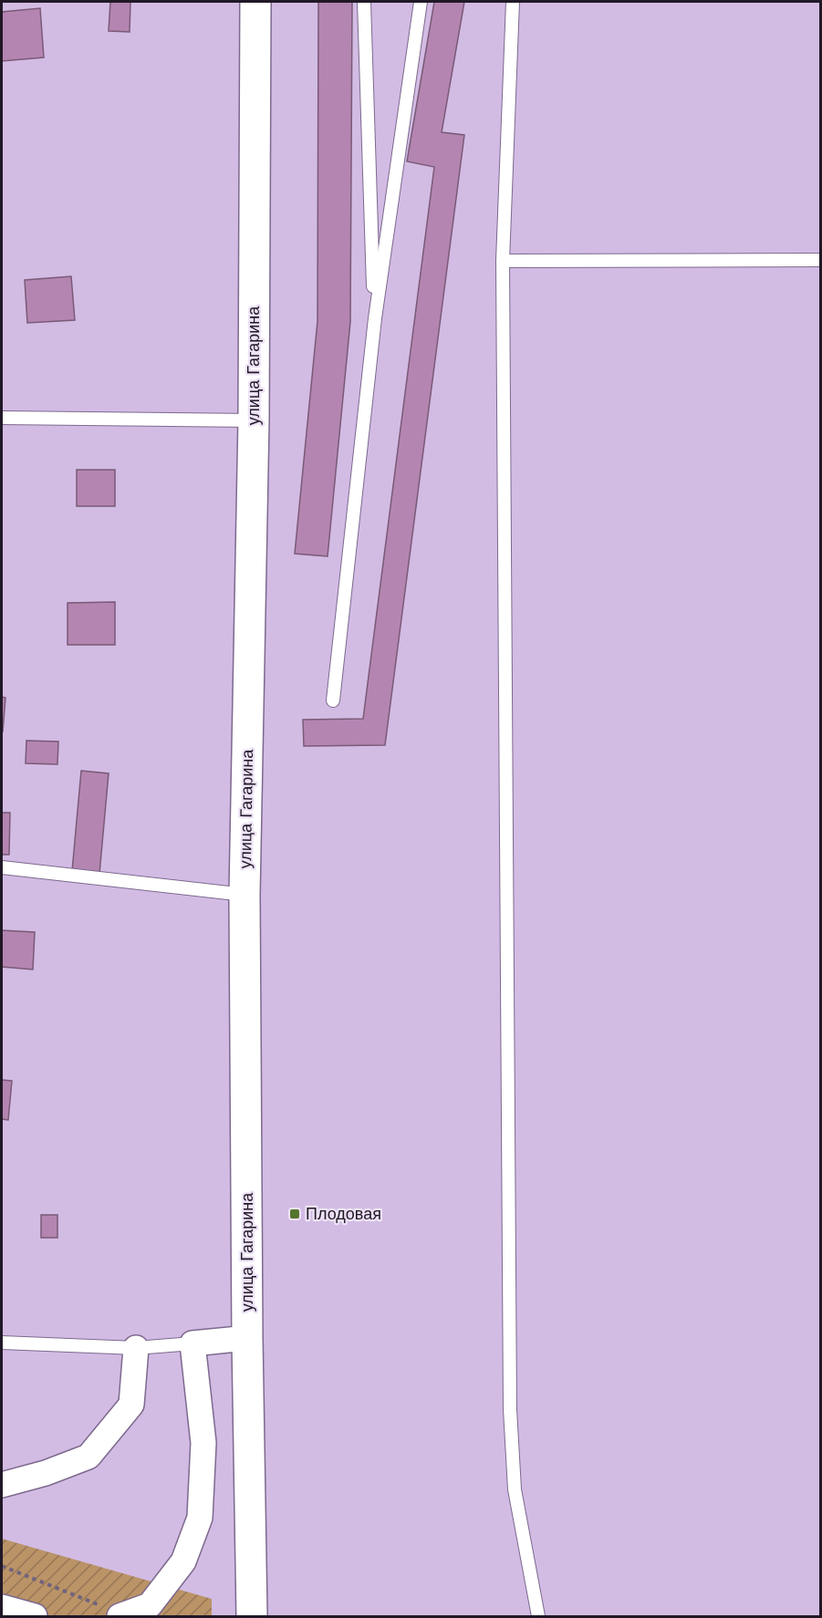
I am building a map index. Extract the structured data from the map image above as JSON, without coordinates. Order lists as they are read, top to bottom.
{
  "streets": {
    "main road": ["улица Гагарина"]
  },
  "places": {
    "transit": ["Плодовая"]
  }
}
